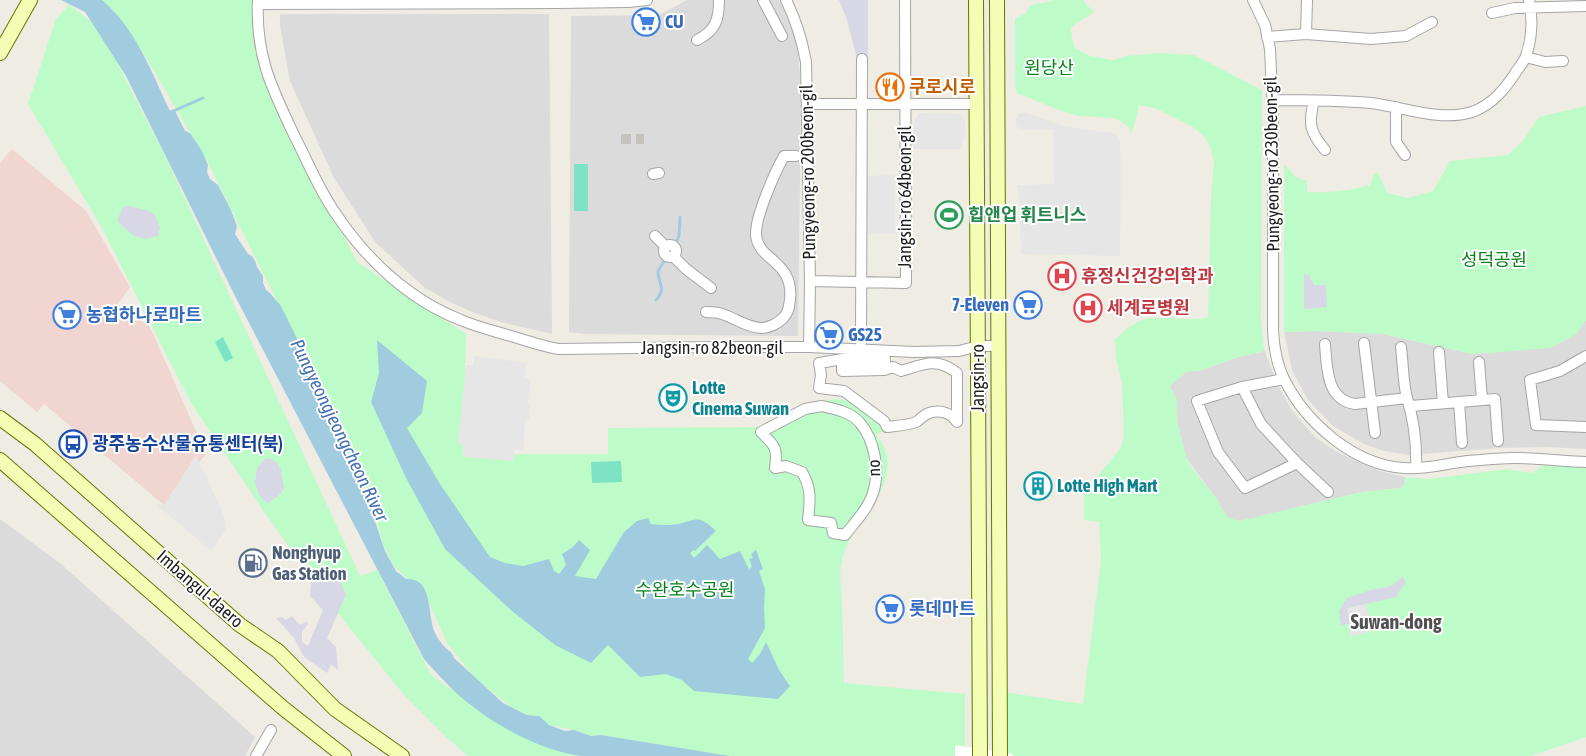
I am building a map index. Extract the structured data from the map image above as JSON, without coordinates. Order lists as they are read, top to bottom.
{
  "streets": {
    "main road": ["Jangsin-ro", "Imbangul-daero"],
    "street": [
      "Pungyeong-ro 230beon-gil",
      "Pungyeong-ro 200beon-gil",
      "Jangsin-ro 64beon-gil",
      "Jangsin-ro 82beon-gil",
      "no"
    ]
  },
  "crossings": [
    ["Pungyeong-ro 200beon-gil", "Jangsin-ro 64beon-gil"],
    ["Pungyeong-ro 200beon-gil", "Jangsin-ro 82beon-gil"],
    ["Jangsin-ro 64beon-gil", "Jangsin-ro"],
    ["Jangsin-ro 82beon-gil", "Jangsin-ro"]
  ],
  "districts": ["Suwan-dong"],
  "water": ["Pungyeongjeongcheon River"],
  "parks": ["원당산", "성덕공원", "수완호수공원"],
  "places": {
    "supermarket": [
      "CU",
      "7-Eleven",
      "농협하나로마트",
      "GS25",
      "롯데마트"
    ],
    "restaurant": ["쿠로시로"],
    "sports": ["힙앤업 휘트니스"],
    "hospital": ["휴정신건강의학과", "세계로병원"],
    "theatre": ["Lotte Cinema Suwan"],
    "bus stop": ["광주농수산물유통센터(북)"],
    "building": ["Lotte High Mart"],
    "fuel station": ["Nonghyup Gas Station"]
  }
}
